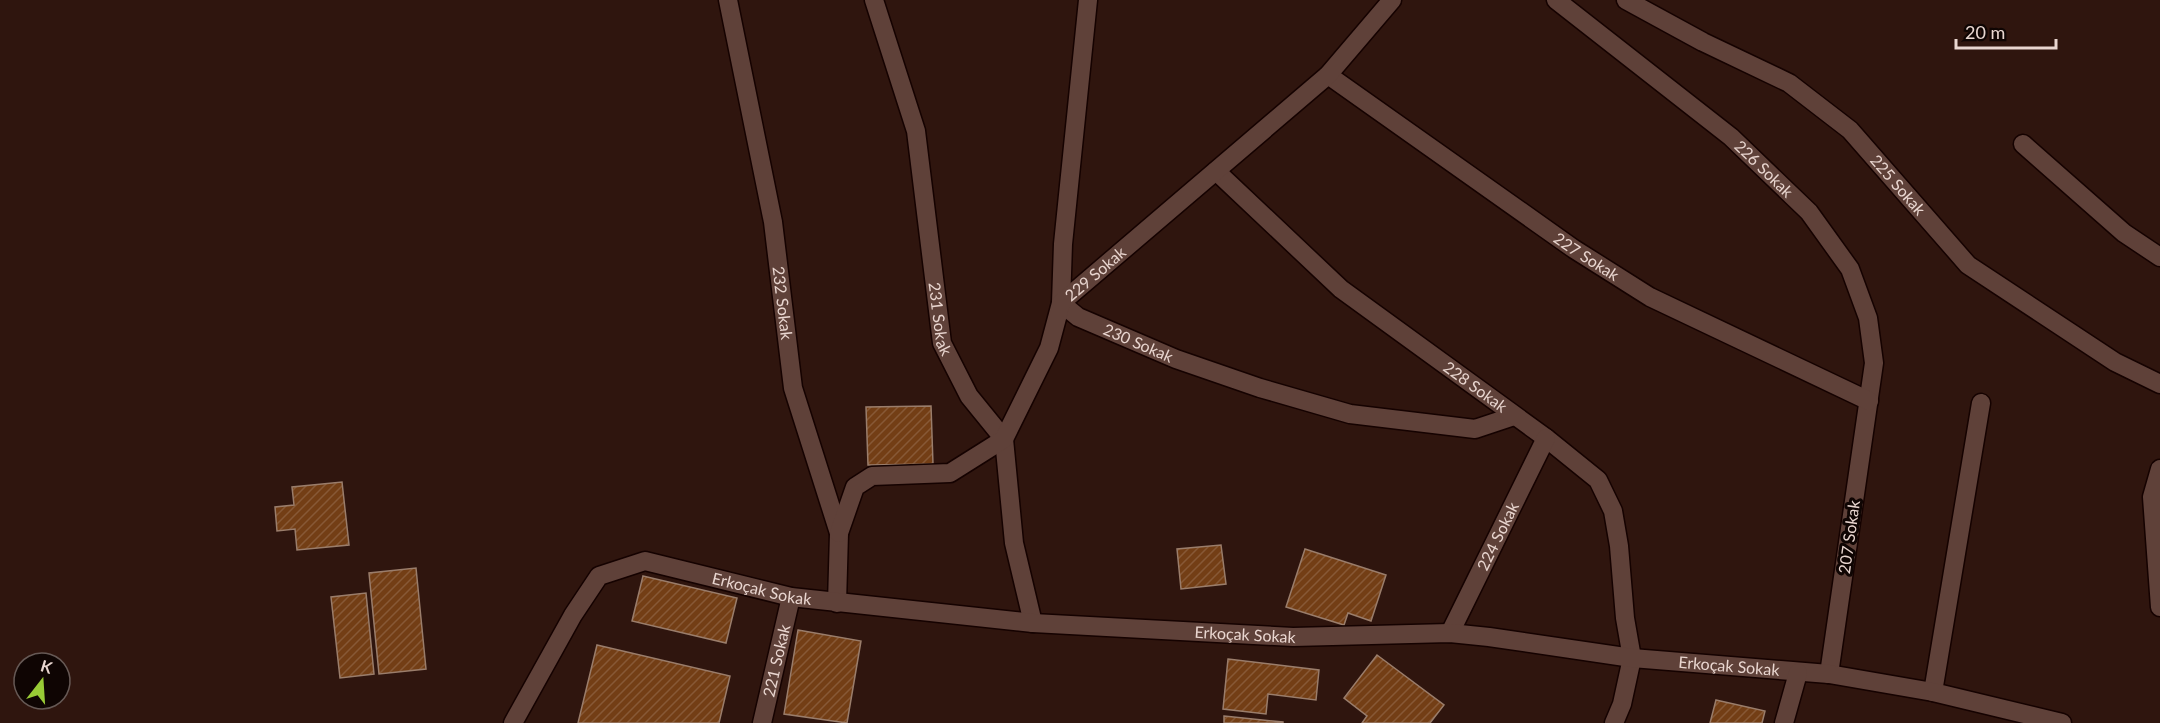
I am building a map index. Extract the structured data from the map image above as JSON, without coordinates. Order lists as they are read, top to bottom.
{
  "streets": {
    "street": [
      "226 Sokak",
      "225 Sokak",
      "227 Sokak",
      "229 Sokak",
      "232 Sokak",
      "231 Sokak",
      "230 Sokak",
      "228 Sokak",
      "224 Sokak",
      "207 Sokak",
      "Erkoçak Sokak",
      "221 Sokak"
    ]
  },
  "crossings": [
    ["226 Sokak", "227 Sokak"],
    ["226 Sokak", "207 Sokak"],
    ["227 Sokak", "229 Sokak"],
    ["227 Sokak", "207 Sokak"],
    ["229 Sokak", "231 Sokak"],
    ["229 Sokak", "230 Sokak"],
    ["229 Sokak", "228 Sokak"],
    ["232 Sokak", "Erkoçak Sokak"],
    ["230 Sokak", "228 Sokak"],
    ["228 Sokak", "224 Sokak"],
    ["228 Sokak", "Erkoçak Sokak"],
    ["224 Sokak", "Erkoçak Sokak"],
    ["207 Sokak", "Erkoçak Sokak"],
    ["Erkoçak Sokak", "221 Sokak"]
  ],
  "scale_bar": "20 m",
  "north": "top"
}
